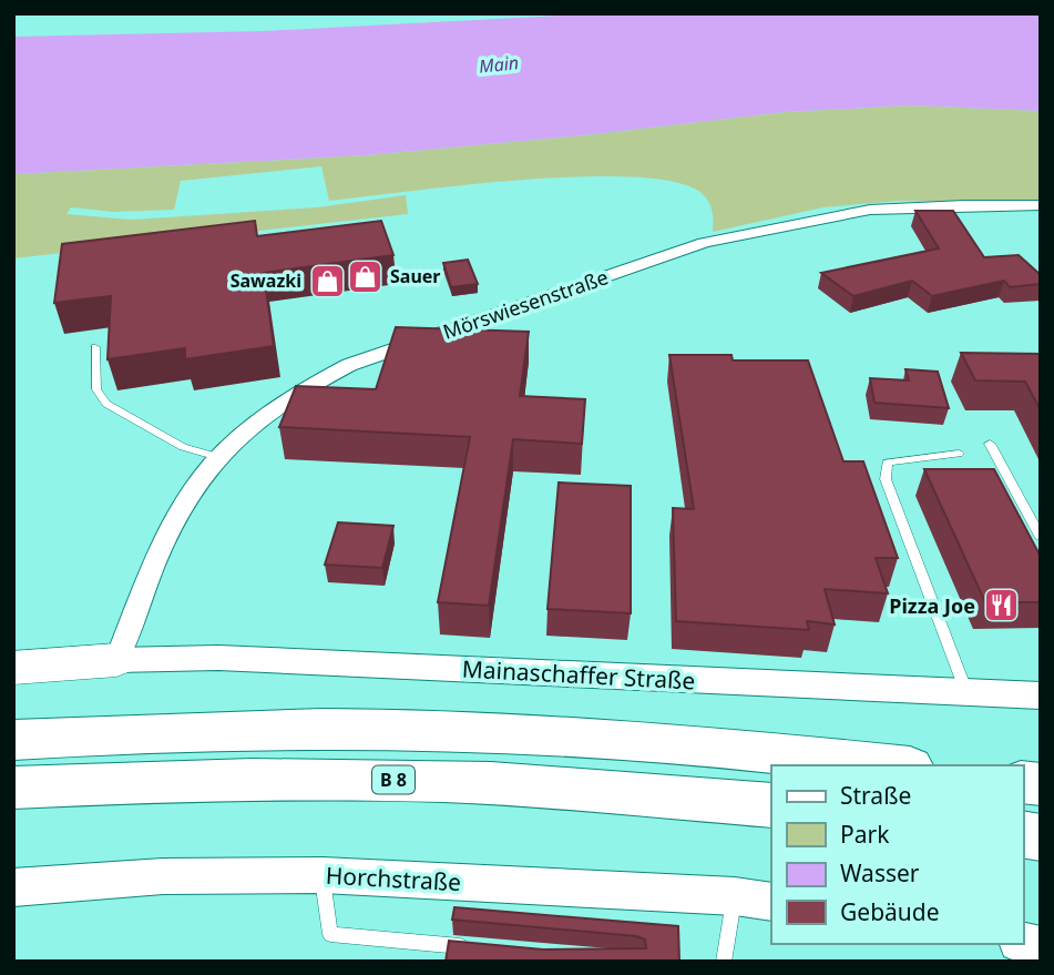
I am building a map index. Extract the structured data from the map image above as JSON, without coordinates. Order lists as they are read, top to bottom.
{
  "streets": {
    "highway": ["B 8"],
    "street": ["Mörswiesenstraße", "Mainaschaffer Straße", "Horchstraße"]
  },
  "crossings": [
    ["Mörswiesenstraße", "Mainaschaffer Straße"]
  ],
  "water": ["Main"],
  "places": {
    "shop": ["Sauer", "Sawazki"],
    "restaurant": ["Pizza Joe"]
  },
  "legend": [
    "Straße",
    "Park",
    "Wasser",
    "Gebäude"
  ]
}
